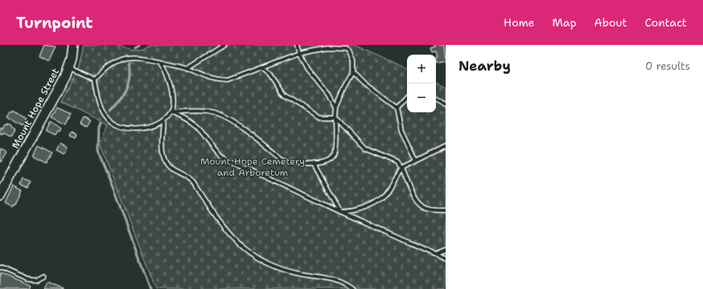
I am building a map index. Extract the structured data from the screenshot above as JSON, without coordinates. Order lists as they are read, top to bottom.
{
  "streets": {
    "street": ["Mount Hope Street"]
  },
  "parks": ["Mount Hope Cemetery and Arboretum"],
  "page": {
    "header": "Turnpoint",
    "nav": [
      "Home",
      "Map",
      "About",
      "Contact"
    ],
    "heading": ["Nearby", "0 results"],
    "map_buttons": ["+", "−"]
  }
}
